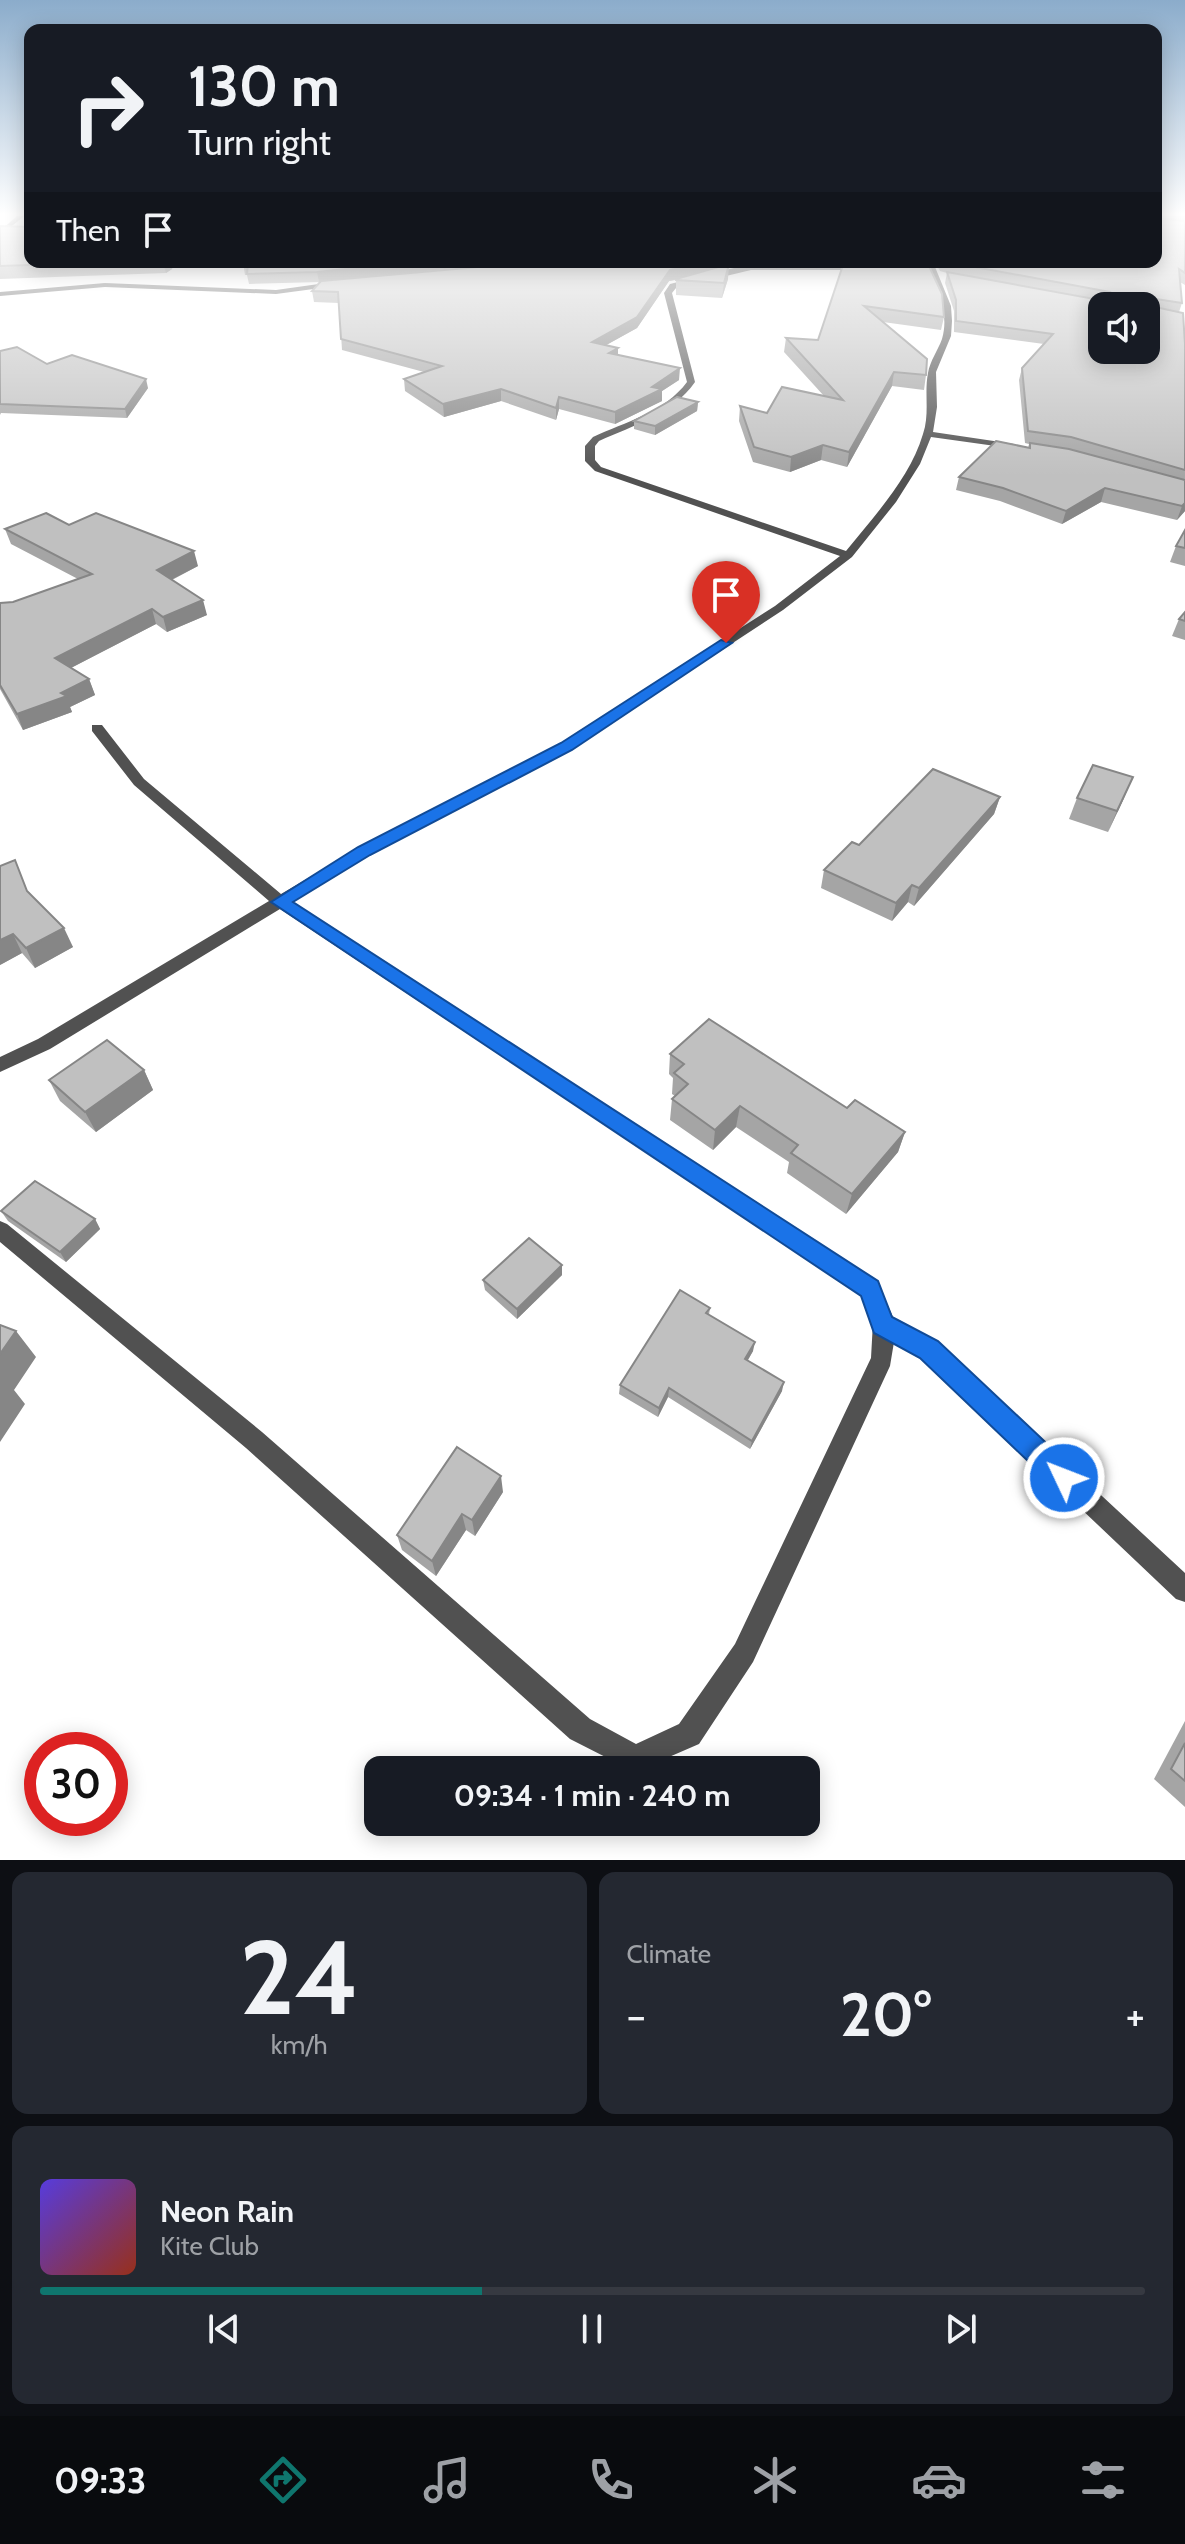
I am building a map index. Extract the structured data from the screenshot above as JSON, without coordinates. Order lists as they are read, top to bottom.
{
  "page": {
    "turn": ["130 m", "Turn right"],
    "then": "Then",
    "limit": "30",
    "trip": "09:34 · 1 min · 240 m",
    "tile": [
      ["24", "km/h"],
      "Climate"
    ],
    "heat": ["−", "20°", "+"],
    "song": ["Neon Rain", "Kite Club"],
    "tabs": "09:33"
  }
}
